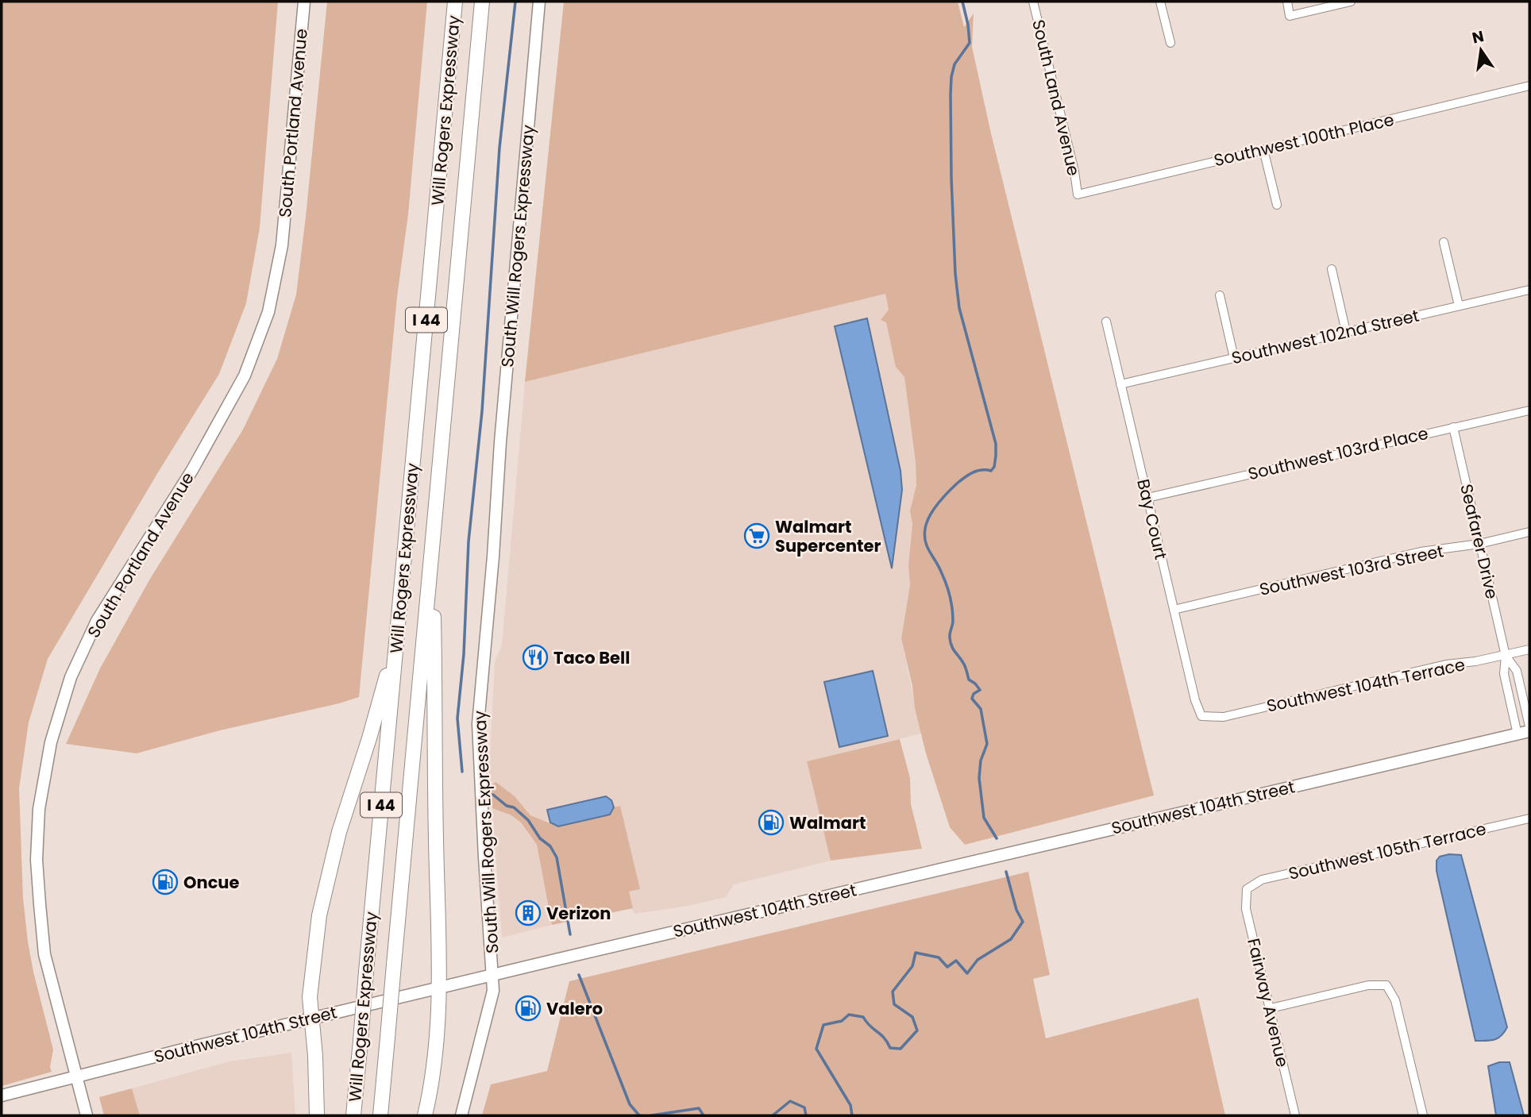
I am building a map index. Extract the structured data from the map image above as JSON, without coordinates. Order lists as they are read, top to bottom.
{
  "streets": {
    "highway": ["Will Rogers Expressway", "I 44"],
    "main road": ["South Portland Avenue", "South Will Rogers Expressway", "Southwest 104th Street"],
    "street": [
      "South Land Avenue",
      "Southwest 100th Place",
      "Southwest 102nd Street",
      "Southwest 103rd Place",
      "Bay Court",
      "Seafarer Drive",
      "Southwest 103rd Street",
      "Southwest 104th Terrace",
      "Southwest 105th Terrace",
      "Fairway Avenue"
    ]
  },
  "crossings": [
    ["South Land Avenue", "Southwest 100th Place"],
    ["South Portland Avenue", "Southwest 104th Street"],
    ["South Will Rogers Expressway", "Southwest 104th Street"],
    ["Southwest 102nd Street", "Bay Court"],
    ["Southwest 103rd Place", "Bay Court"],
    ["Southwest 103rd Place", "Seafarer Drive"],
    ["Bay Court", "Southwest 103rd Street"],
    ["Bay Court", "Southwest 104th Terrace"],
    ["Seafarer Drive", "Southwest 103rd Street"],
    ["Seafarer Drive", "Southwest 104th Terrace"],
    ["Seafarer Drive", "Southwest 104th Street"],
    ["Southwest 105th Terrace", "Fairway Avenue"]
  ],
  "places": {
    "supermarket": ["Walmart Supercenter"],
    "restaurant": ["Taco Bell"],
    "fuel station": ["Walmart", "Oncue", "Valero"],
    "building": ["Verizon"]
  },
  "north": "top"
}
